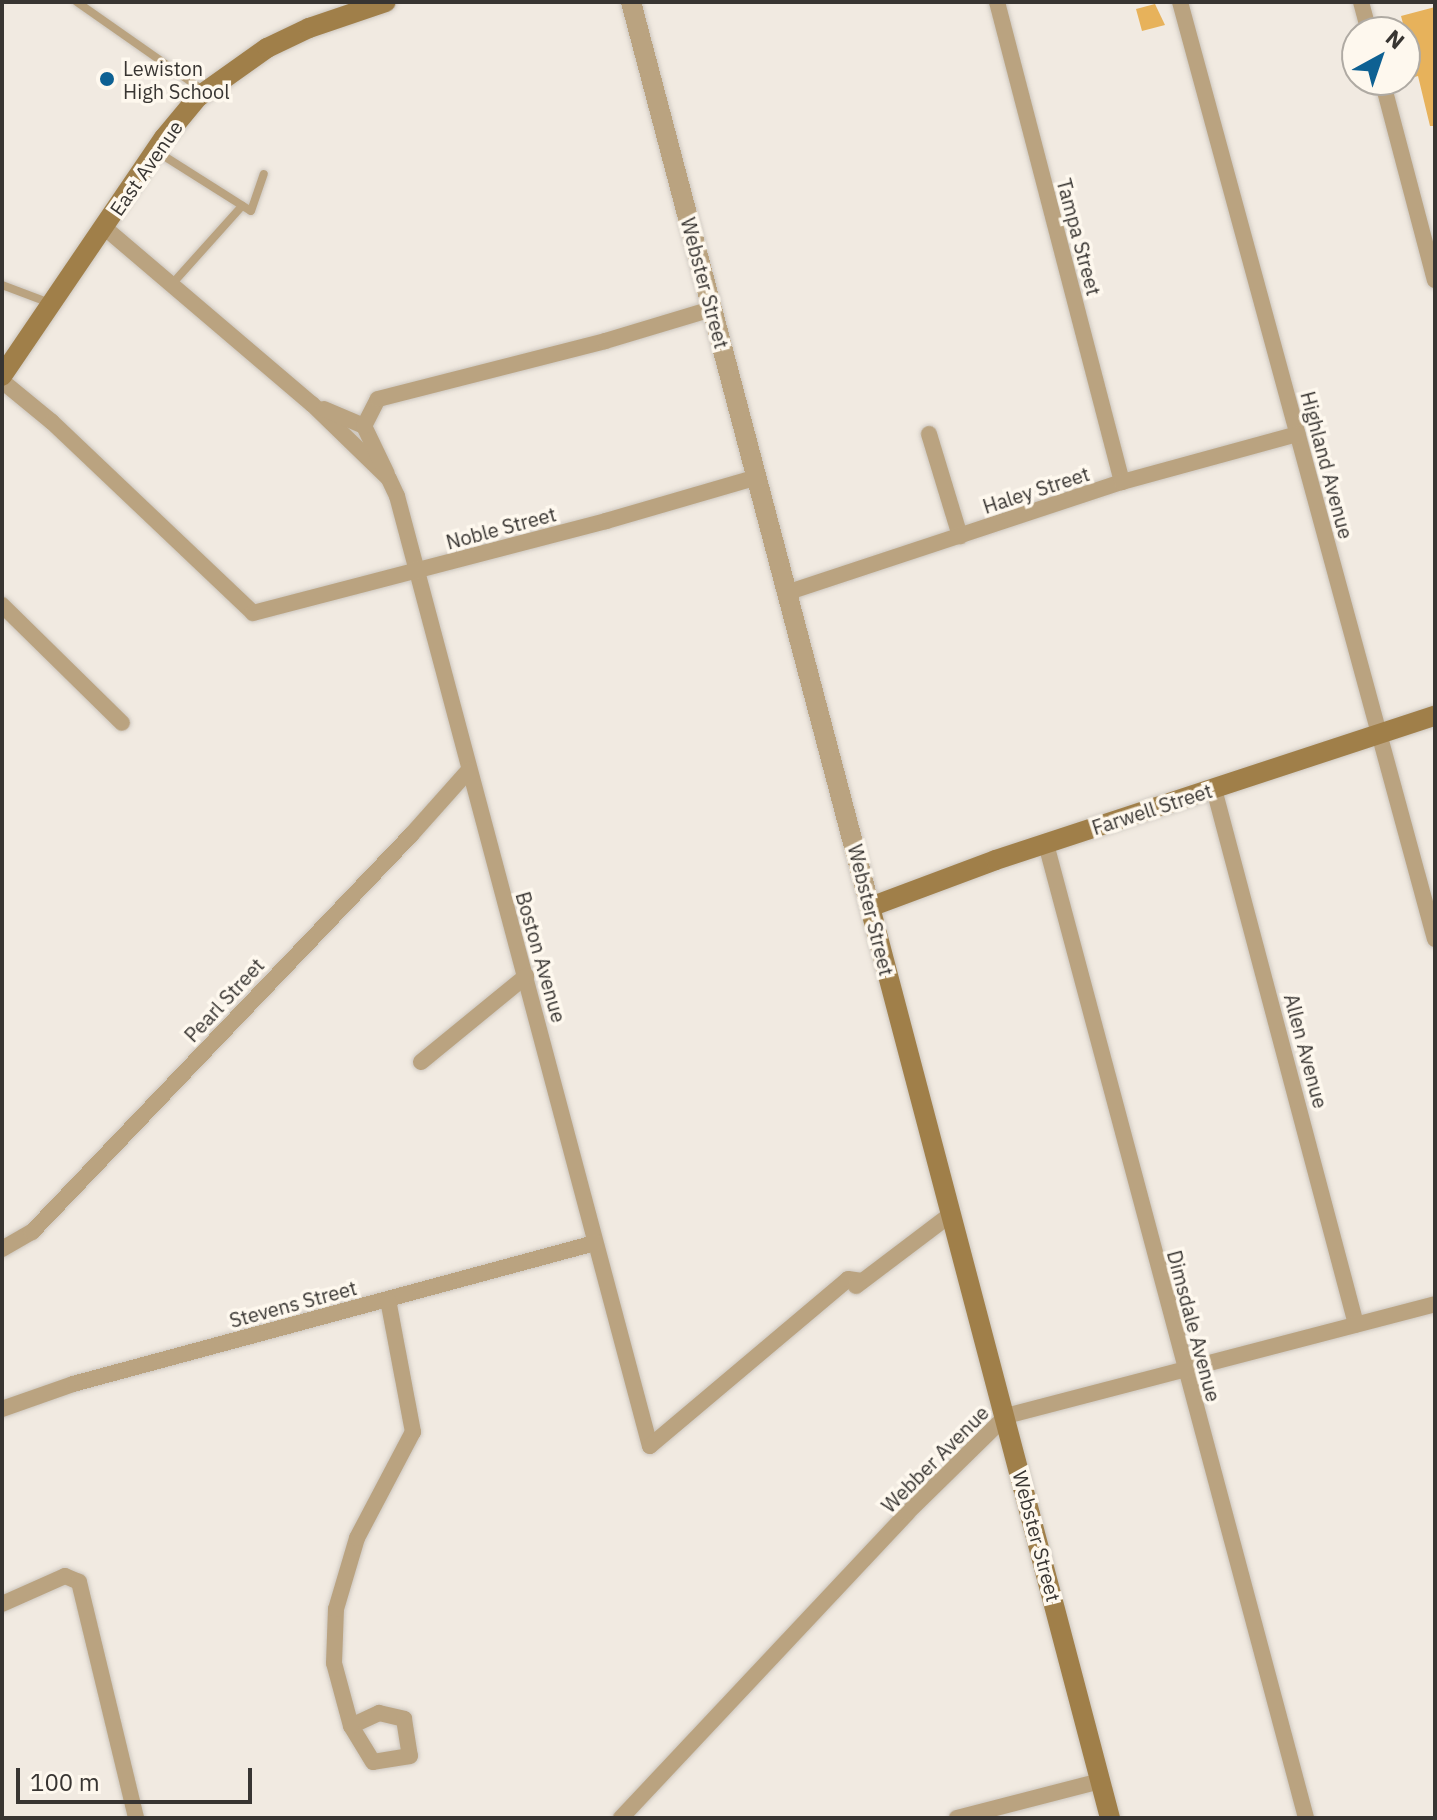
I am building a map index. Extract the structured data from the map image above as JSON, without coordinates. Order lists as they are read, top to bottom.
{
  "streets": {
    "main road": ["East Avenue", "Webster Street", "Farwell Street"],
    "street": [
      "Tampa Street",
      "Highland Avenue",
      "Haley Street",
      "Noble Street",
      "Boston Avenue",
      "Pearl Street",
      "Allen Avenue",
      "Stevens Street",
      "Dimsdale Avenue",
      "Webber Avenue"
    ]
  },
  "crossings": [
    ["East Avenue", "Noble Street"],
    ["East Avenue", "Boston Avenue"],
    ["Tampa Street", "Haley Street"],
    ["Webster Street", "Haley Street"],
    ["Webster Street", "Noble Street"],
    ["Webster Street", "Farwell Street"],
    ["Webster Street", "Webber Avenue"],
    ["Highland Avenue", "Haley Street"],
    ["Highland Avenue", "Farwell Street"],
    ["Noble Street", "Boston Avenue"],
    ["Farwell Street", "Allen Avenue"],
    ["Farwell Street", "Dimsdale Avenue"],
    ["Boston Avenue", "Pearl Street"],
    ["Boston Avenue", "Stevens Street"],
    ["Allen Avenue", "Webber Avenue"],
    ["Dimsdale Avenue", "Webber Avenue"]
  ],
  "places": ["Lewiston High School"],
  "scale_bar": "100 m",
  "north": "top right"
}
